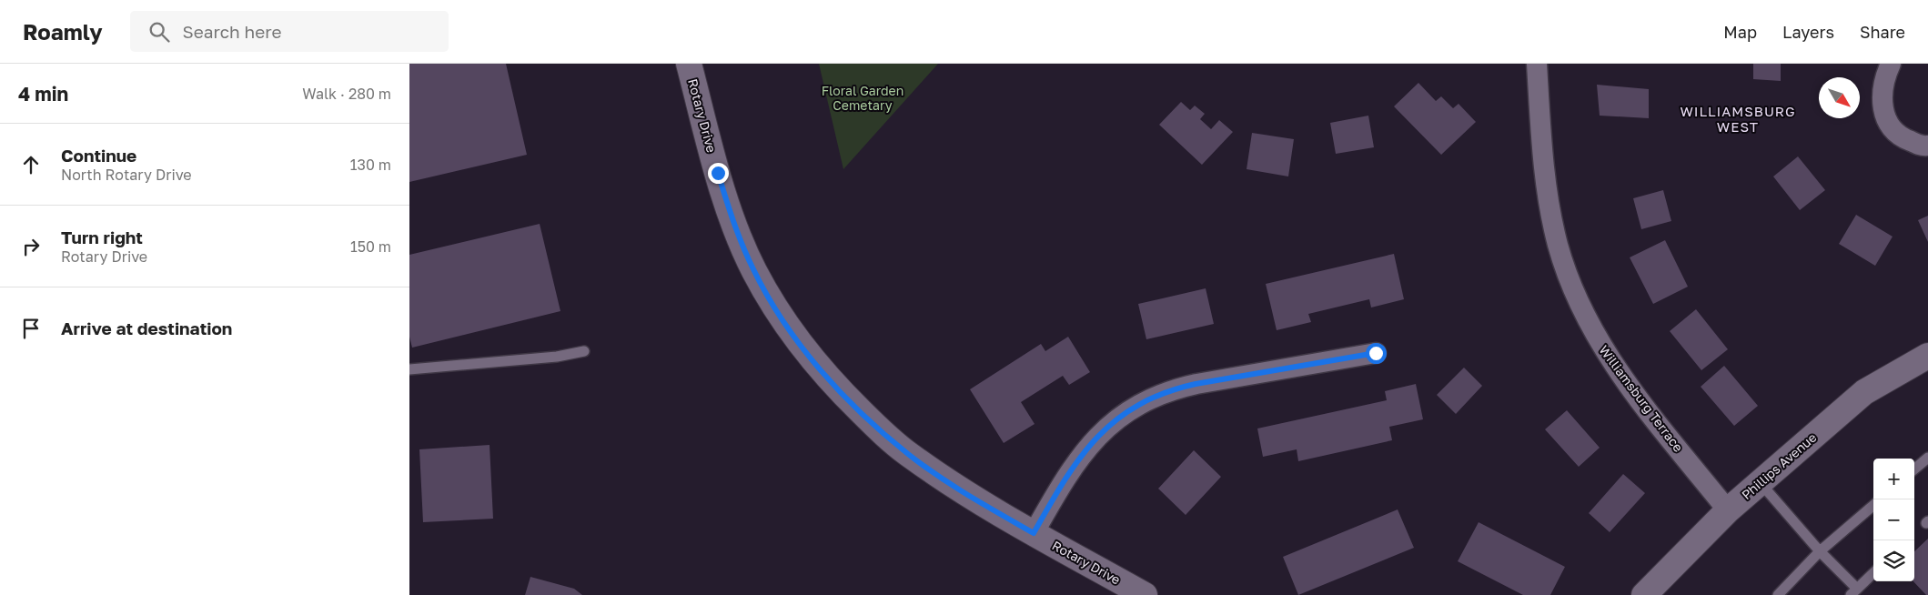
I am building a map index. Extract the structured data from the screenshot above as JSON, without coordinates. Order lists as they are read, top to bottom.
{
  "streets": {
    "street": ["Rotary Drive", "Williamsburg Terrace", "Phillips Avenue"]
  },
  "crossings": [
    ["Williamsburg Terrace", "Phillips Avenue"]
  ],
  "districts": ["WILLIAMSBURG WEST"],
  "parks": ["Floral Garden Cemetary"],
  "north": "bottom right",
  "page": {
    "header": "Roamly",
    "search": "Search here",
    "nav": ["Map", "Layers", "Share"],
    "heading": ["4 min", "Walk · 280 m"],
    "list": [
      ["Continue", "North Rotary Drive", "130 m"],
      ["Turn right", "Rotary Drive", "150 m"],
      "Arrive at destination"
    ],
    "map_buttons": ["+", "−"]
  }
}
